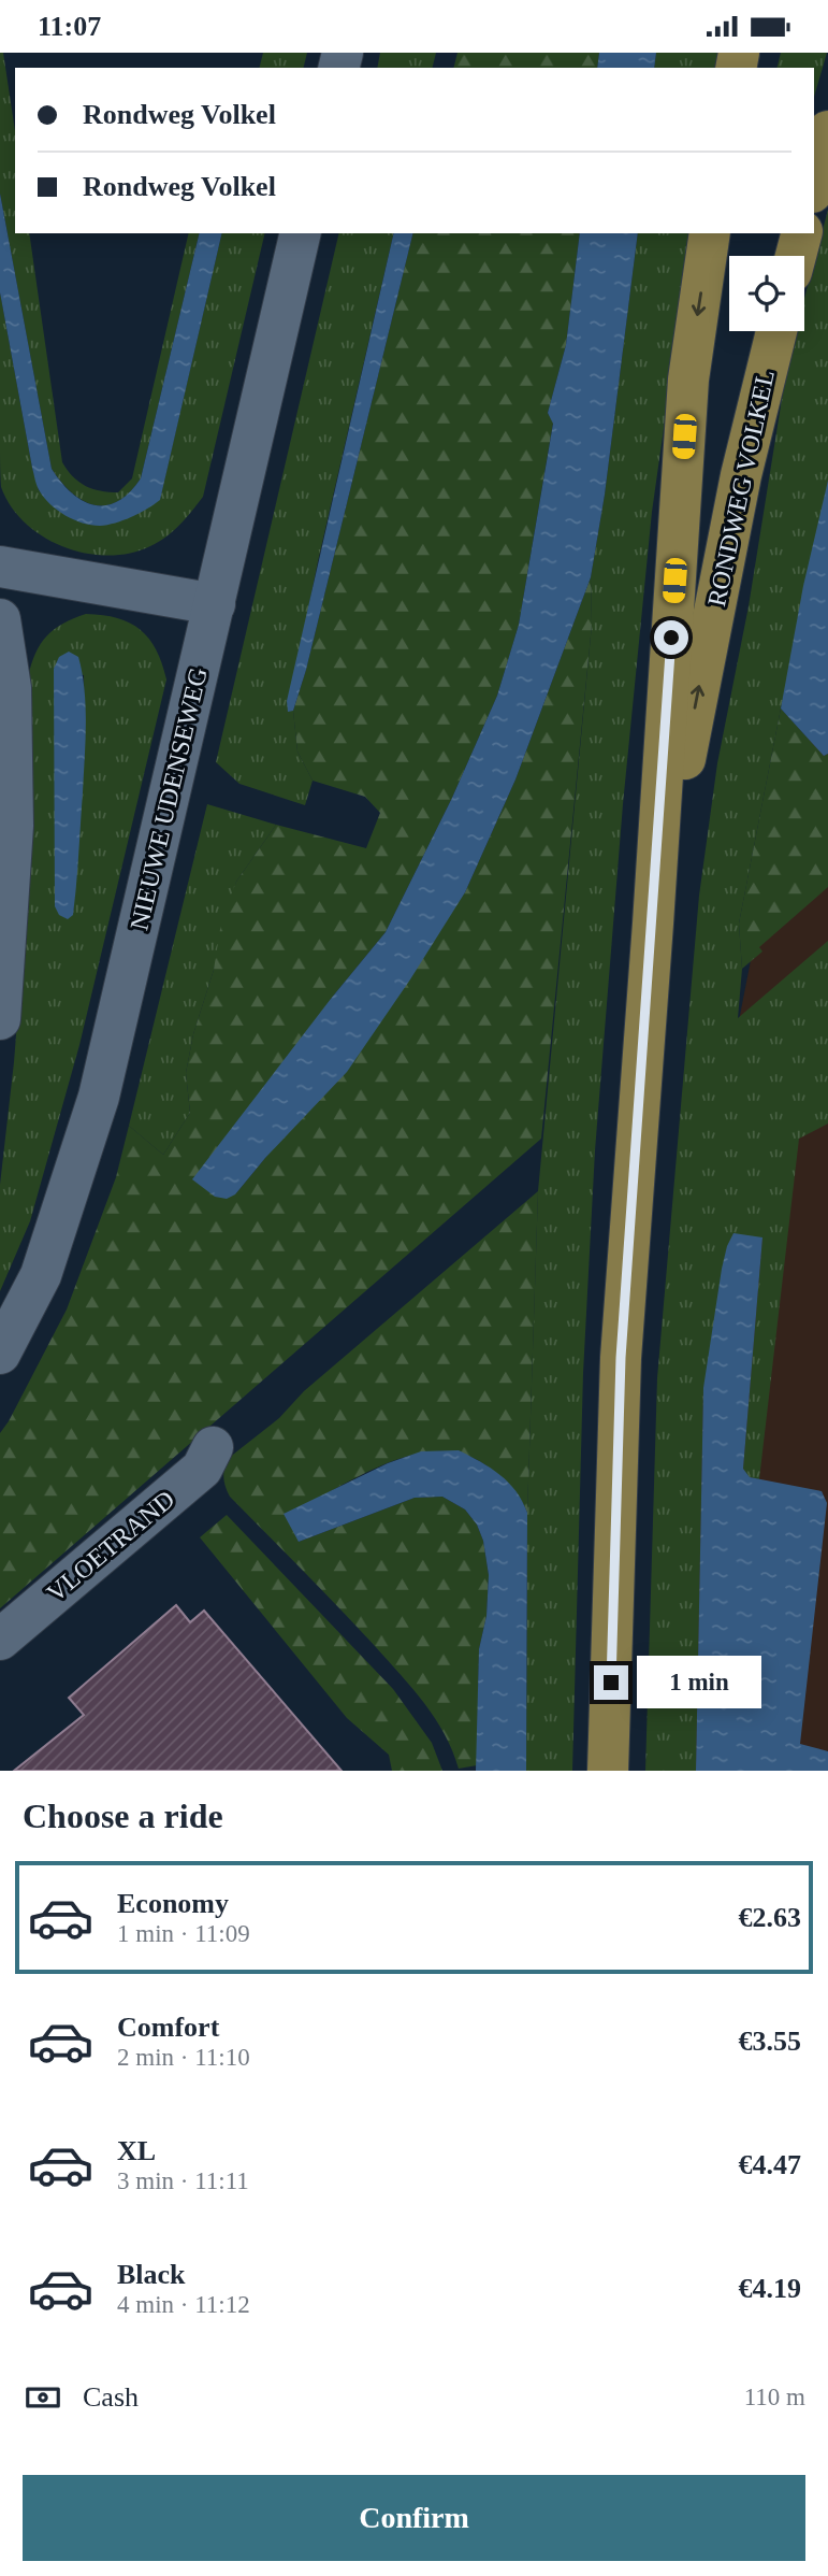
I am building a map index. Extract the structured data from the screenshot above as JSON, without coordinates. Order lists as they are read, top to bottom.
{
  "streets": {
    "main road": ["RONDWEG VOLKEL"],
    "street": ["NIEUWE UDENSEWEG", "VLOETRAND"]
  },
  "page": {
    "status": "11:07",
    "banner": ["Rondweg Volkel", "Rondweg Volkel"],
    "bubble": "1 min",
    "heading": "Choose a ride",
    "list": [
      {
        "name": "Economy",
        "note": "1 min · 11:09",
        "value": "€2.63"
      },
      {
        "name": "Comfort",
        "note": "2 min · 11:10",
        "value": "€3.55"
      },
      {
        "name": "XL",
        "note": "3 min · 11:11",
        "value": "€4.47"
      },
      {
        "name": "Black",
        "note": "4 min · 11:12",
        "value": "€4.19"
      }
    ],
    "pay": ["Cash", "110 m"],
    "buttons": "Confirm"
  }
}
